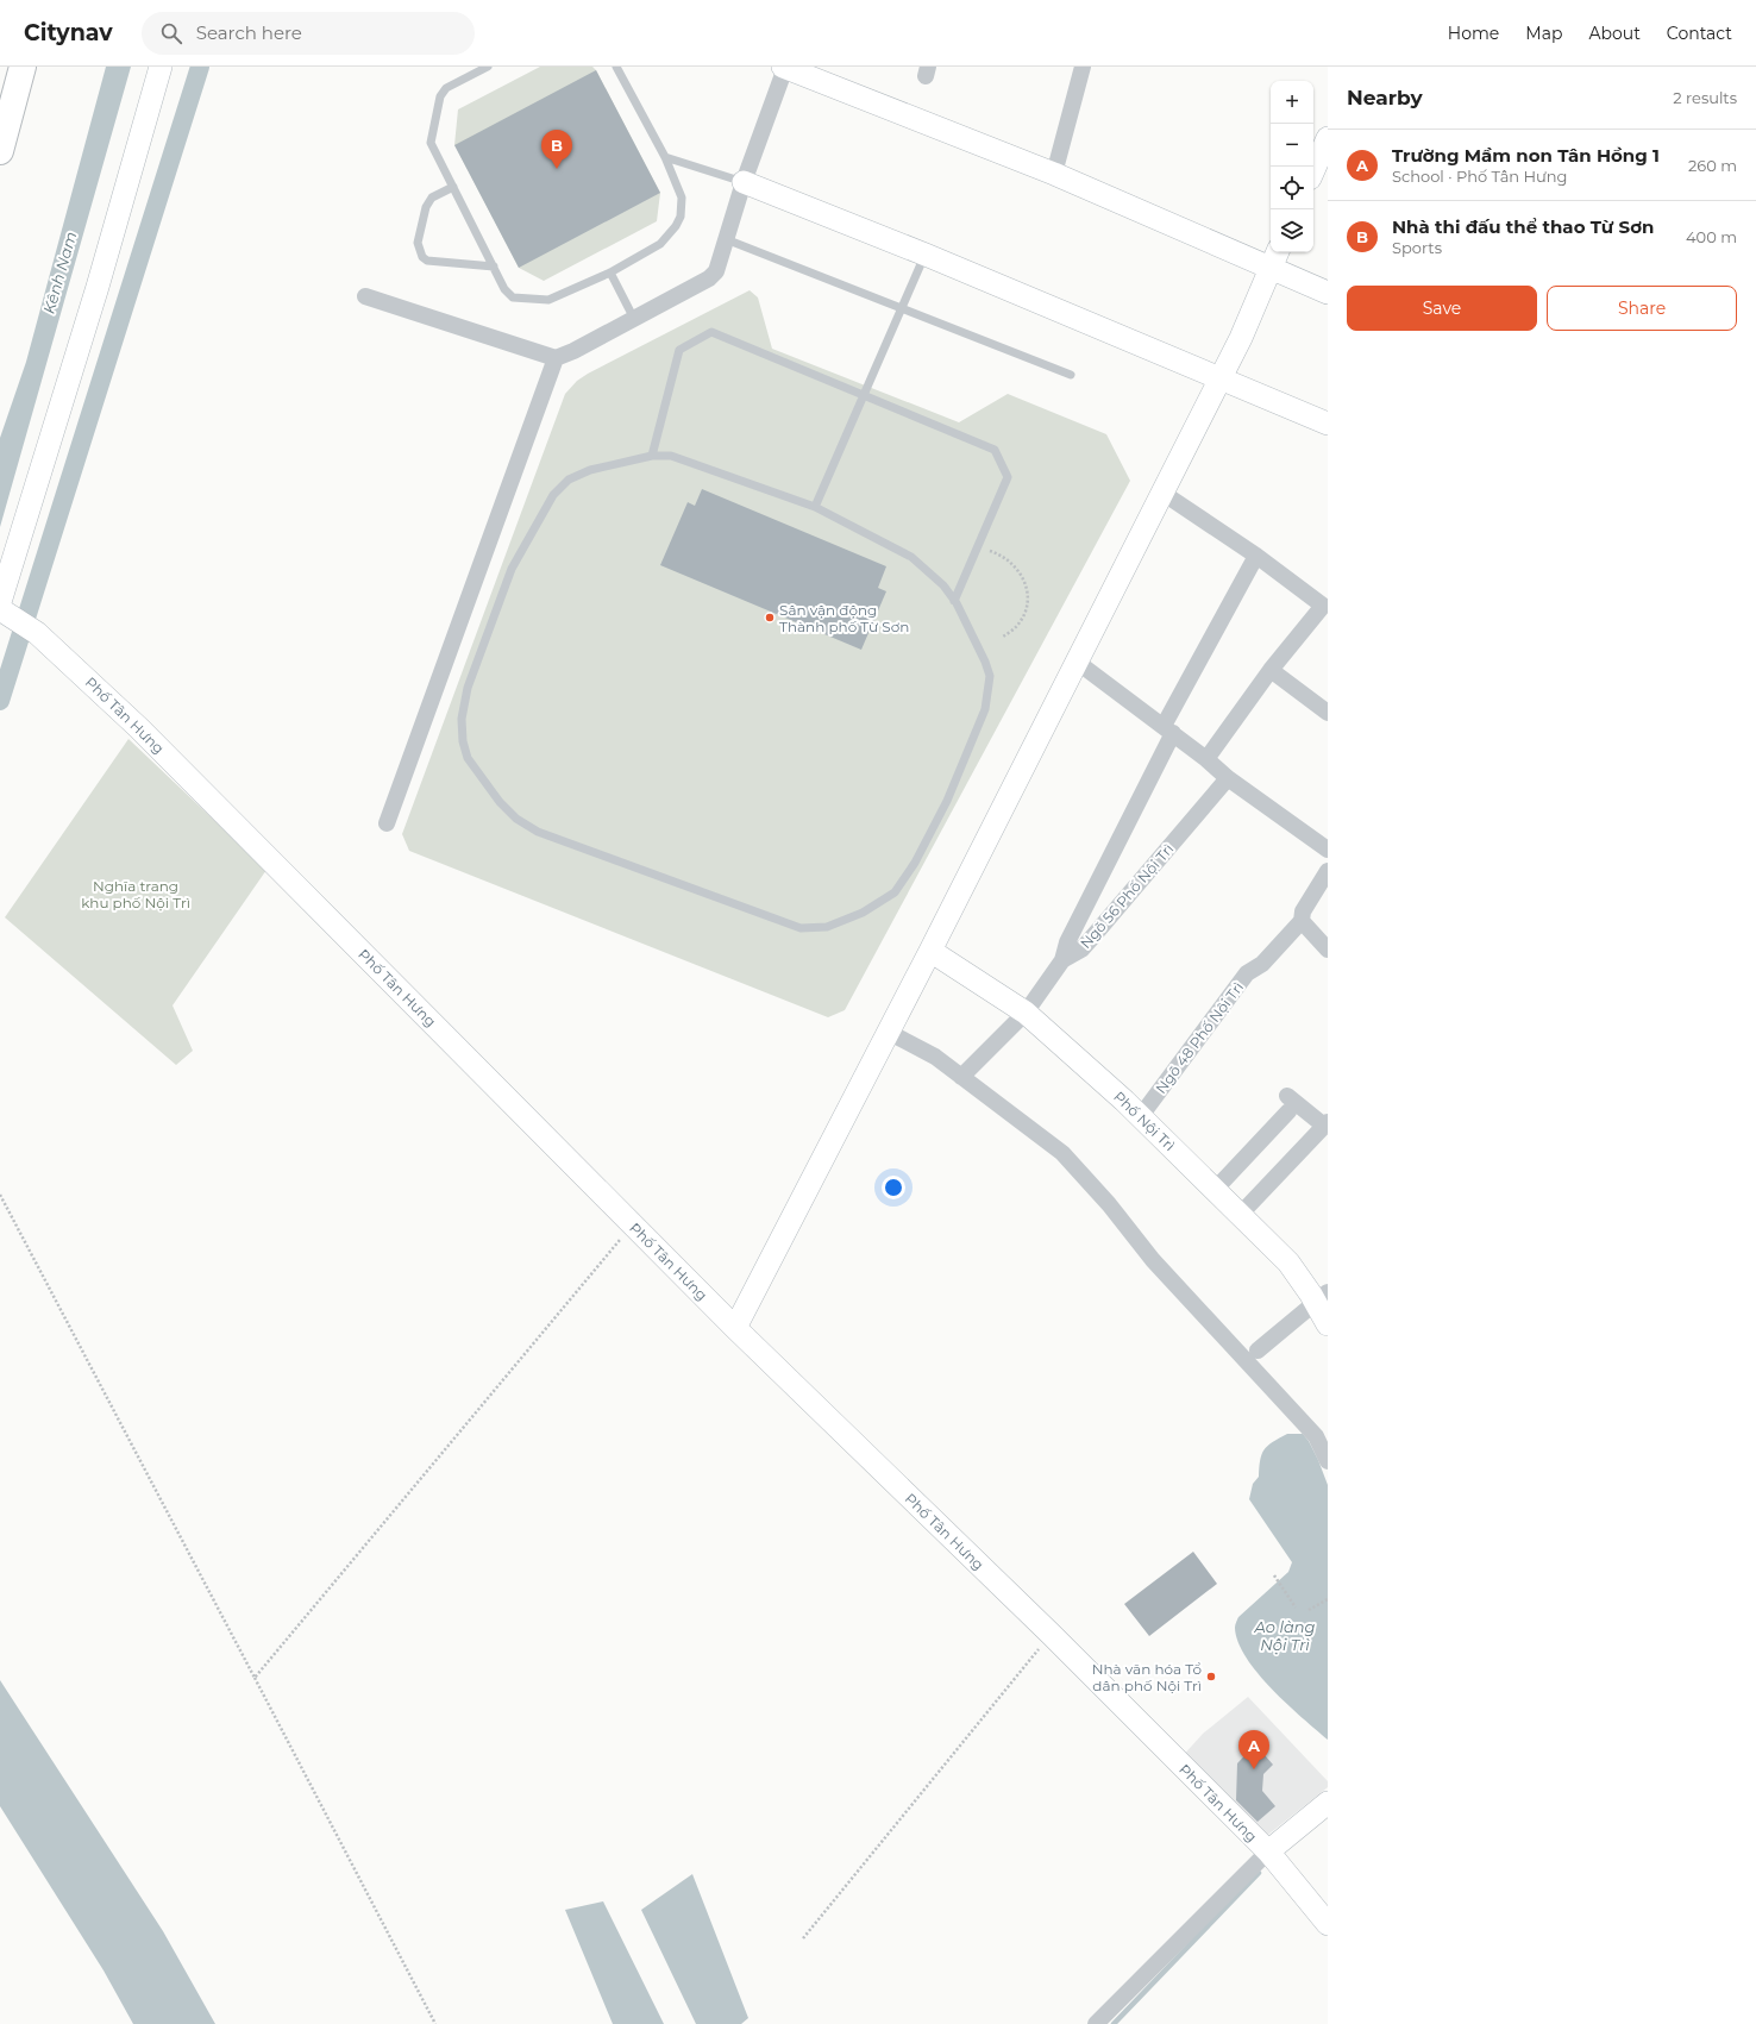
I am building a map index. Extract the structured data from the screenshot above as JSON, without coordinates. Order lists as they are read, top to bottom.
{
  "streets": {
    "street": [
      "Phố Tân Hưng",
      "Ngõ 56 Phố Nội Trì",
      "Ngõ 48 Phố Nội Trì",
      "Phố Nội Trì"
    ]
  },
  "crossings": [
    ["Ngõ 56 Phố Nội Trì", "Phố Nội Trì"],
    ["Ngõ 48 Phố Nội Trì", "Phố Nội Trì"]
  ],
  "water": ["Kênh Nam", "Ao làng Nội Trì"],
  "parks": ["Nghĩa trang khu phố Nội Trì"],
  "places": ["Sân vận động Thành phố Từ Sơn", "Nhà văn hóa Tổ dân phố Nội Trì"],
  "page": {
    "header": "Citynav",
    "search": "Search here",
    "nav": [
      "Home",
      "Map",
      "About",
      "Contact"
    ],
    "heading": ["Nearby", "2 results"],
    "map_buttons": ["+", "−"],
    "list": [
      {
        "mark": "A",
        "name": "Trường Mầm non Tân Hồng 1",
        "note": "School · Phố Tân Hưng",
        "value": "260 m"
      },
      {
        "mark": "B",
        "name": "Nhà thi đấu thể thao Từ Sơn",
        "note": "Sports",
        "value": "400 m"
      }
    ],
    "pins": ["B", "A"],
    "buttons": ["Save", "Share"]
  }
}
